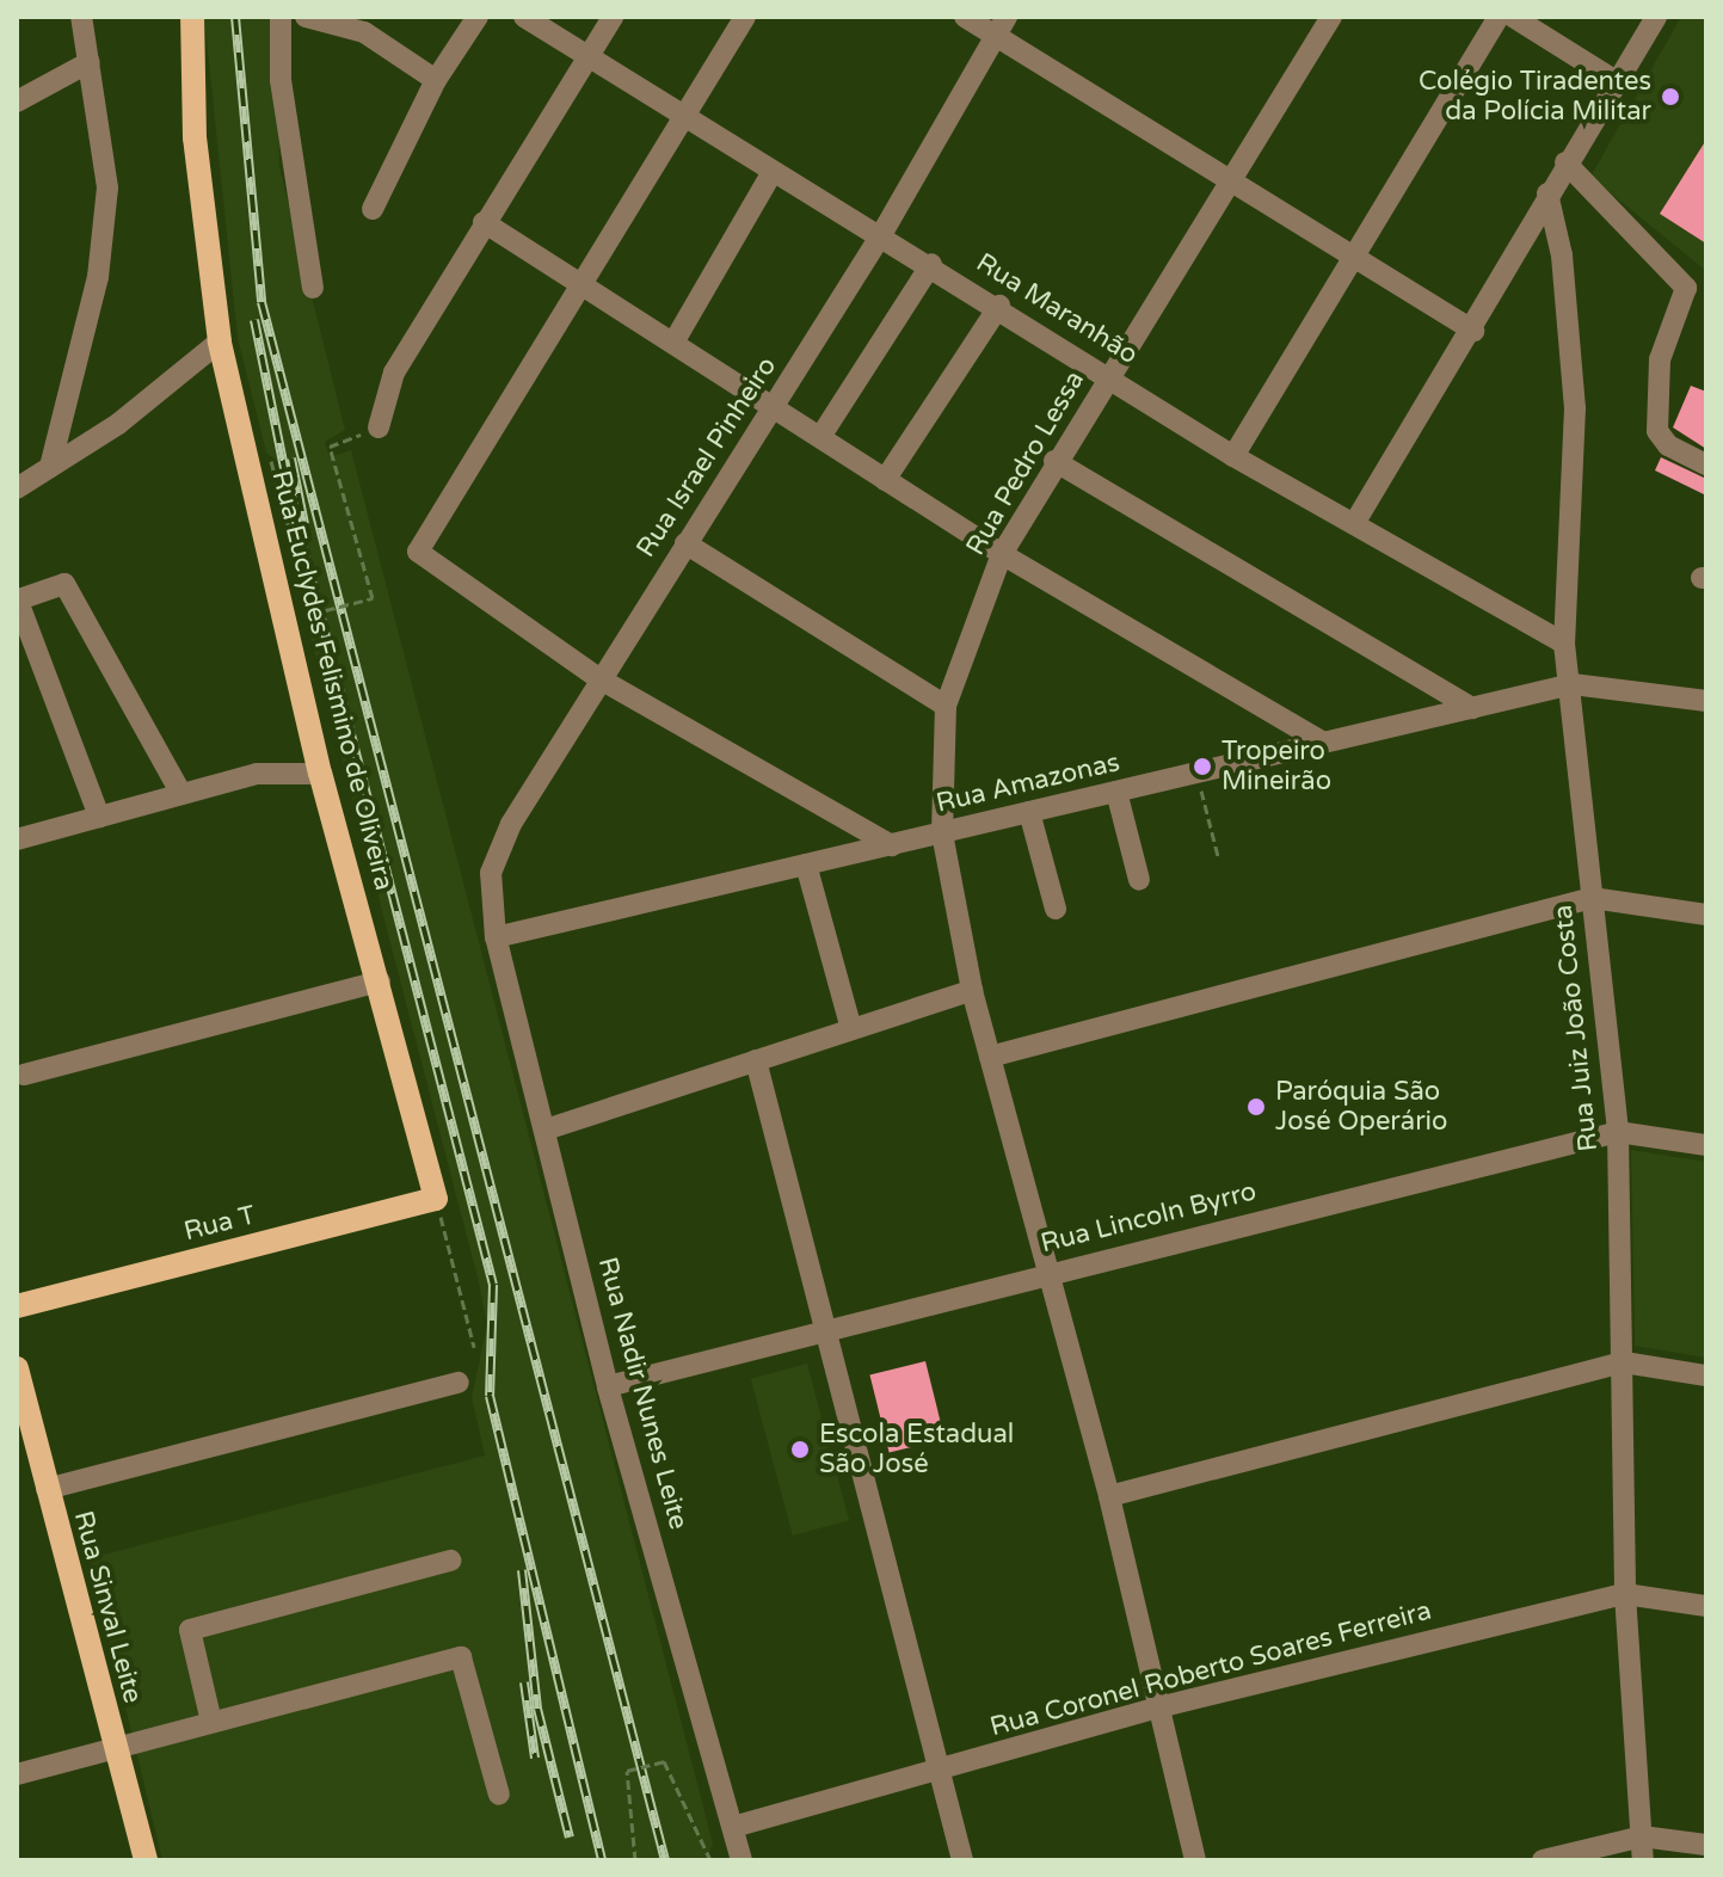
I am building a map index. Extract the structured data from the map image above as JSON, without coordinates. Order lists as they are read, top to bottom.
{
  "streets": {
    "main road": ["Rua Euclydes Felismino de Oliveira", "Rua T", "Rua Sinval Leite"],
    "street": [
      "Rua Maranhão",
      "Rua Israel Pinheiro",
      "Rua Pedro Lessa",
      "Rua Amazonas",
      "Rua Juiz João Costa",
      "Rua Lincoln Byrro",
      "Rua Nadir Nunes Leite",
      "Rua Coronel Roberto Soares Ferreira"
    ]
  },
  "crossings": [
    ["Rua Maranhão", "Rua Israel Pinheiro"],
    ["Rua Maranhão", "Rua Pedro Lessa"],
    ["Rua Maranhão", "Rua Juiz João Costa"],
    ["Rua Israel Pinheiro", "Rua Amazonas"],
    ["Rua Israel Pinheiro", "Rua Nadir Nunes Leite"],
    ["Rua Pedro Lessa", "Rua Amazonas"],
    ["Rua Pedro Lessa", "Rua Lincoln Byrro"],
    ["Rua Pedro Lessa", "Rua Coronel Roberto Soares Ferreira"],
    ["Rua Euclydes Felismino de Oliveira", "Rua T"],
    ["Rua Amazonas", "Rua Juiz João Costa"],
    ["Rua Amazonas", "Rua Nadir Nunes Leite"],
    ["Rua Juiz João Costa", "Rua Lincoln Byrro"],
    ["Rua Juiz João Costa", "Rua Coronel Roberto Soares Ferreira"],
    ["Rua Lincoln Byrro", "Rua Nadir Nunes Leite"],
    ["Rua Nadir Nunes Leite", "Rua Coronel Roberto Soares Ferreira"]
  ],
  "places": [
    "Colégio Tiradentes da Polícia Militar",
    "Tropeiro Mineirão",
    "Paróquia São José Operário",
    "Escola Estadual São José"
  ]
}
